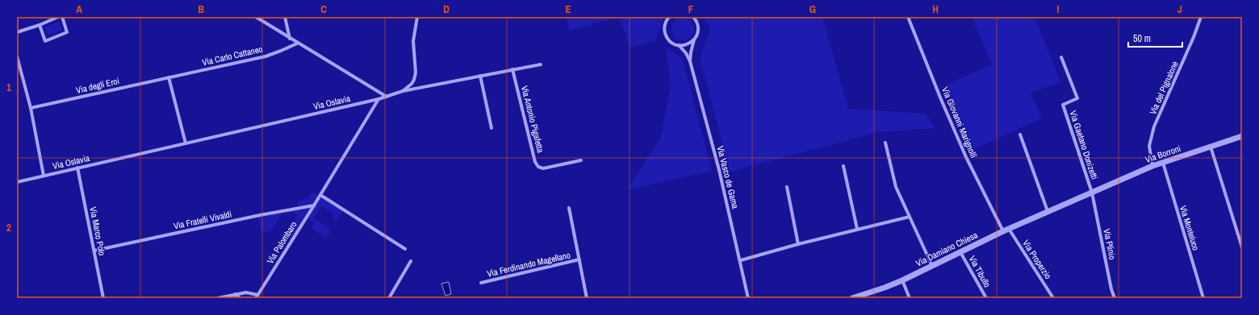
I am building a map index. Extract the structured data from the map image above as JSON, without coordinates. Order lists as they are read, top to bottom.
{
  "streets": {
    "street": [
      "Via Carlo Cattaneo",
      "Via degli Eroi",
      "Via del Pignalone",
      "Via Oslavia",
      "Via Antonio Pigafetta",
      "Via Giovanni Marignolli",
      "Via Gaetano Donizetti",
      "Via Borroni",
      "Via Vasco de Gama",
      "Via Fratelli Vivaldi",
      "Via Monteluco",
      "Via Marco Polo",
      "Via Palombaro",
      "Via Plinio",
      "Via Damiano Chiesa",
      "Via Properzio",
      "Via Ferdinando Magellano",
      "Via Tibullo"
    ]
  },
  "crossings": [
    ["Via Carlo Cattaneo", "Via degli Eroi"],
    ["Via del Pignalone", "Via Borroni"],
    ["Via Oslavia", "Via Antonio Pigafetta"],
    ["Via Oslavia", "Via Marco Polo"],
    ["Via Oslavia", "Via Palombaro"],
    ["Via Giovanni Marignolli", "Via Damiano Chiesa"],
    ["Via Giovanni Marignolli", "Via Properzio"],
    ["Via Gaetano Donizetti", "Via Borroni"],
    ["Via Gaetano Donizetti", "Via Plinio"],
    ["Via Gaetano Donizetti", "Via Damiano Chiesa"],
    ["Via Borroni", "Via Monteluco"],
    ["Via Borroni", "Via Plinio"],
    ["Via Borroni", "Via Damiano Chiesa"],
    ["Via Fratelli Vivaldi", "Via Marco Polo"],
    ["Via Fratelli Vivaldi", "Via Palombaro"],
    ["Via Plinio", "Via Damiano Chiesa"],
    ["Via Damiano Chiesa", "Via Properzio"],
    ["Via Damiano Chiesa", "Via Tibullo"]
  ],
  "scale_bar": "50 m",
  "grid": {
    "columns": [
      "A",
      "B",
      "C",
      "D",
      "E",
      "F",
      "G",
      "H",
      "I",
      "J"
    ],
    "rows": ["1", "2"]
  }
}
